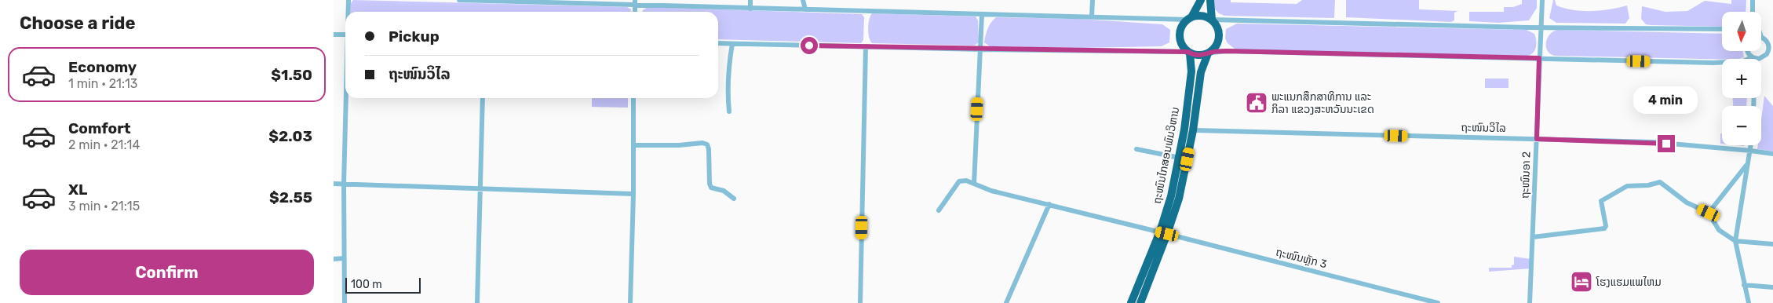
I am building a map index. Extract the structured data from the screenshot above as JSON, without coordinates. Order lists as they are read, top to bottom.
{
  "streets": {
    "highway": ["ຖະໜົນໄກສອນພົມວິຫານ"],
    "street": ["ຖະໜົນວິໄລ", "ຖະໜົນອາ 2", "ຖະໜົນຫຼັກ 3"]
  },
  "crossings": [
    ["ຖະໜົນວິໄລ", "ຖະໜົນໄກສອນພົມວິຫານ"],
    ["ຖະໜົນວິໄລ", "ຖະໜົນອາ 2"],
    ["ຖະໜົນໄກສອນພົມວິຫານ", "ຖະໜົນຫຼັກ 3"]
  ],
  "places": {
    "public building": ["ພະແນກສຶກສາທິການ ແລະ ກິລາ ແຂວງສະຫວັນນະເຂດ"],
    "hotel": ["ໂຮງແຮມແພໄຫມ"]
  },
  "scale_bar": "100 m",
  "north": "bottom",
  "page": {
    "heading": "Choose a ride",
    "map_buttons": ["+", "−"],
    "banner": ["Pickup", "ຖະໜົນວິໄລ"],
    "list": [
      {
        "name": "Economy",
        "note": "1 min · 21:13",
        "value": "$1.50"
      },
      {
        "name": "Comfort",
        "note": "2 min · 21:14",
        "value": "$2.03"
      },
      {
        "name": "XL",
        "note": "3 min · 21:15",
        "value": "$2.55"
      }
    ],
    "bubble": "4 min",
    "buttons": "Confirm",
    "scale": "100 m"
  }
}
